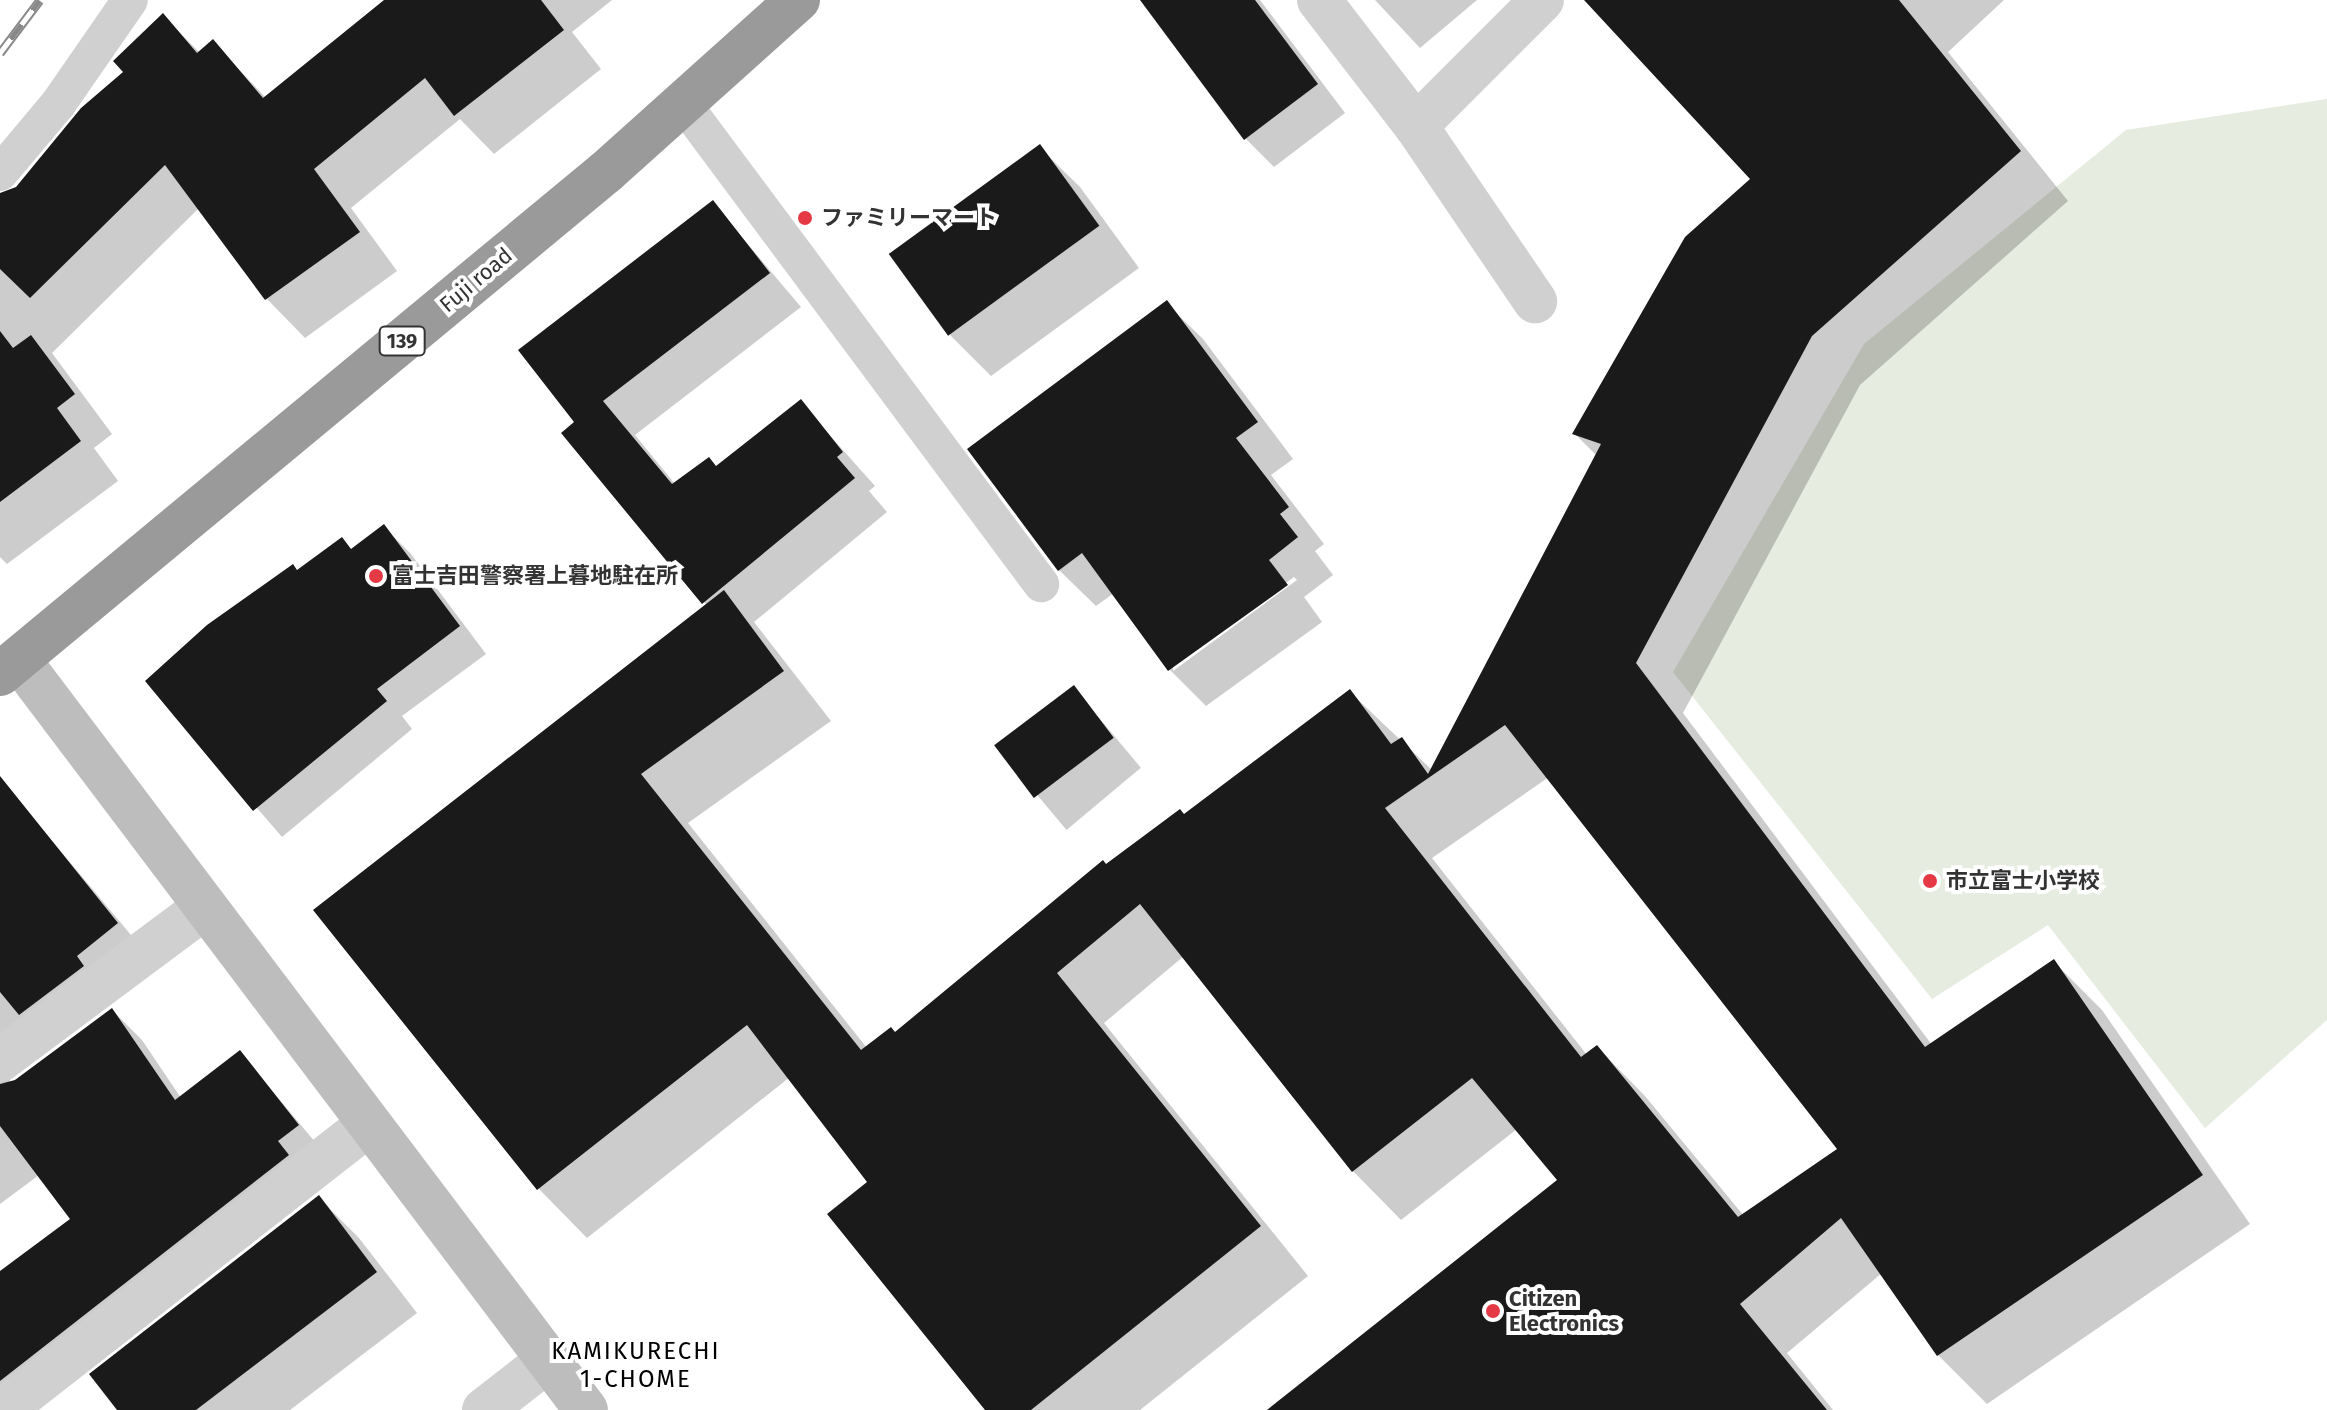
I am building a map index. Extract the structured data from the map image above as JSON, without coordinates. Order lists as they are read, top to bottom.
{
  "streets": {
    "highway": ["Fuji road", "139"]
  },
  "districts": ["KAMIKURECHI 1-CHOME"],
  "places": [
    "ファミリーマート",
    "富士吉田警察署上暮地駐在所",
    "市立富士小学校",
    "Citizen Electronics"
  ]
}
